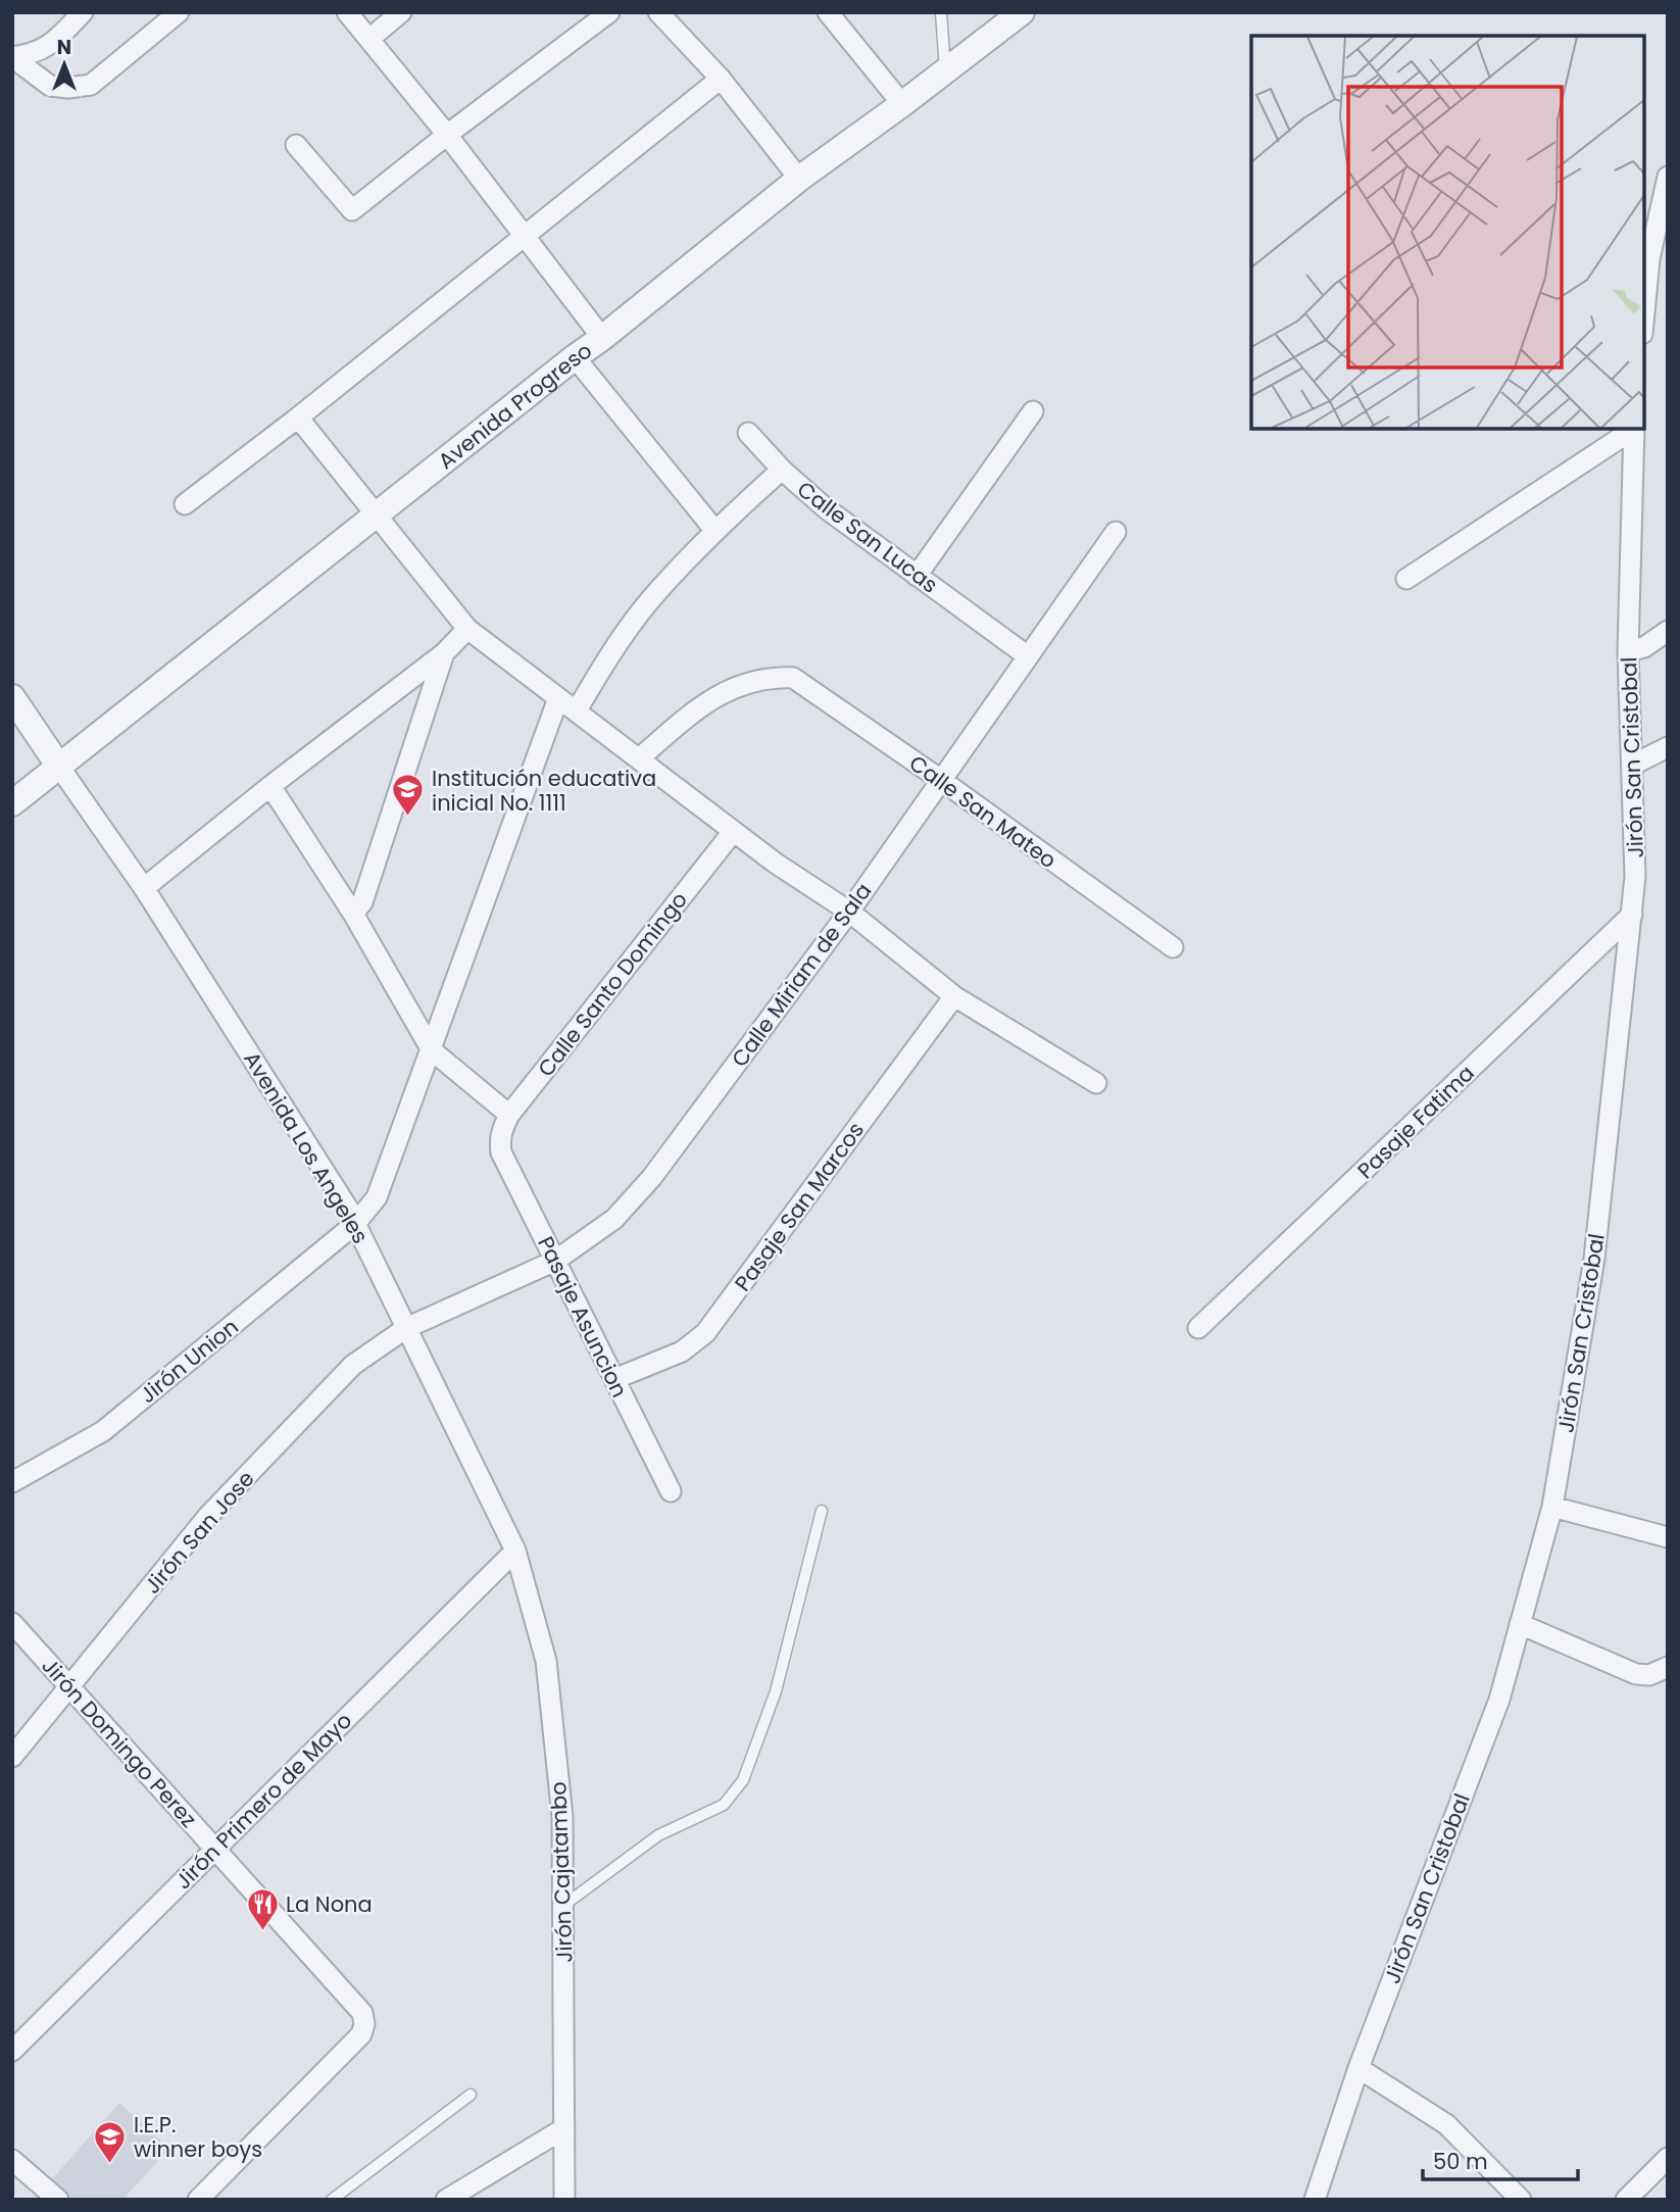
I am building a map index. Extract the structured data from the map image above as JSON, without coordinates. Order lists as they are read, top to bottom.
{
  "streets": {
    "street": [
      "Avenida Progreso",
      "Calle San Lucas",
      "Jirón San Cristobal",
      "Calle San Mateo",
      "Calle Miriam de Sala",
      "Calle Santo Domingo",
      "Pasaje Fatima",
      "Avenida Los Angeles",
      "Pasaje San Marcos",
      "Pasaje Asuncion",
      "Jirón Union",
      "Jirón San Jose",
      "Jirón Domingo Perez",
      "Jirón Primero de Mayo",
      "Jirón Cajatambo"
    ]
  },
  "crossings": [
    ["Avenida Progreso", "Avenida Los Angeles"],
    ["Calle San Lucas", "Calle Miriam de Sala"],
    ["Jirón San Cristobal", "Pasaje Fatima"],
    ["Calle San Mateo", "Calle Miriam de Sala"],
    ["Calle Miriam de Sala", "Avenida Los Angeles"],
    ["Calle Miriam de Sala", "Pasaje Asuncion"],
    ["Calle Miriam de Sala", "Jirón San Jose"],
    ["Calle Santo Domingo", "Pasaje Asuncion"],
    ["Avenida Los Angeles", "Jirón Union"],
    ["Avenida Los Angeles", "Jirón San Jose"],
    ["Avenida Los Angeles", "Jirón Primero de Mayo"],
    ["Avenida Los Angeles", "Jirón Cajatambo"],
    ["Pasaje San Marcos", "Pasaje Asuncion"],
    ["Jirón San Jose", "Jirón Domingo Perez"],
    ["Jirón Domingo Perez", "Jirón Primero de Mayo"],
    ["Jirón Primero de Mayo", "Jirón Cajatambo"]
  ],
  "places": {
    "school or university": ["Institución educativa inicial No. 1111", "I.E.P. winner boys"],
    "restaurant": ["La Nona"]
  },
  "scale_bar": "50 m",
  "north": "top"
}
